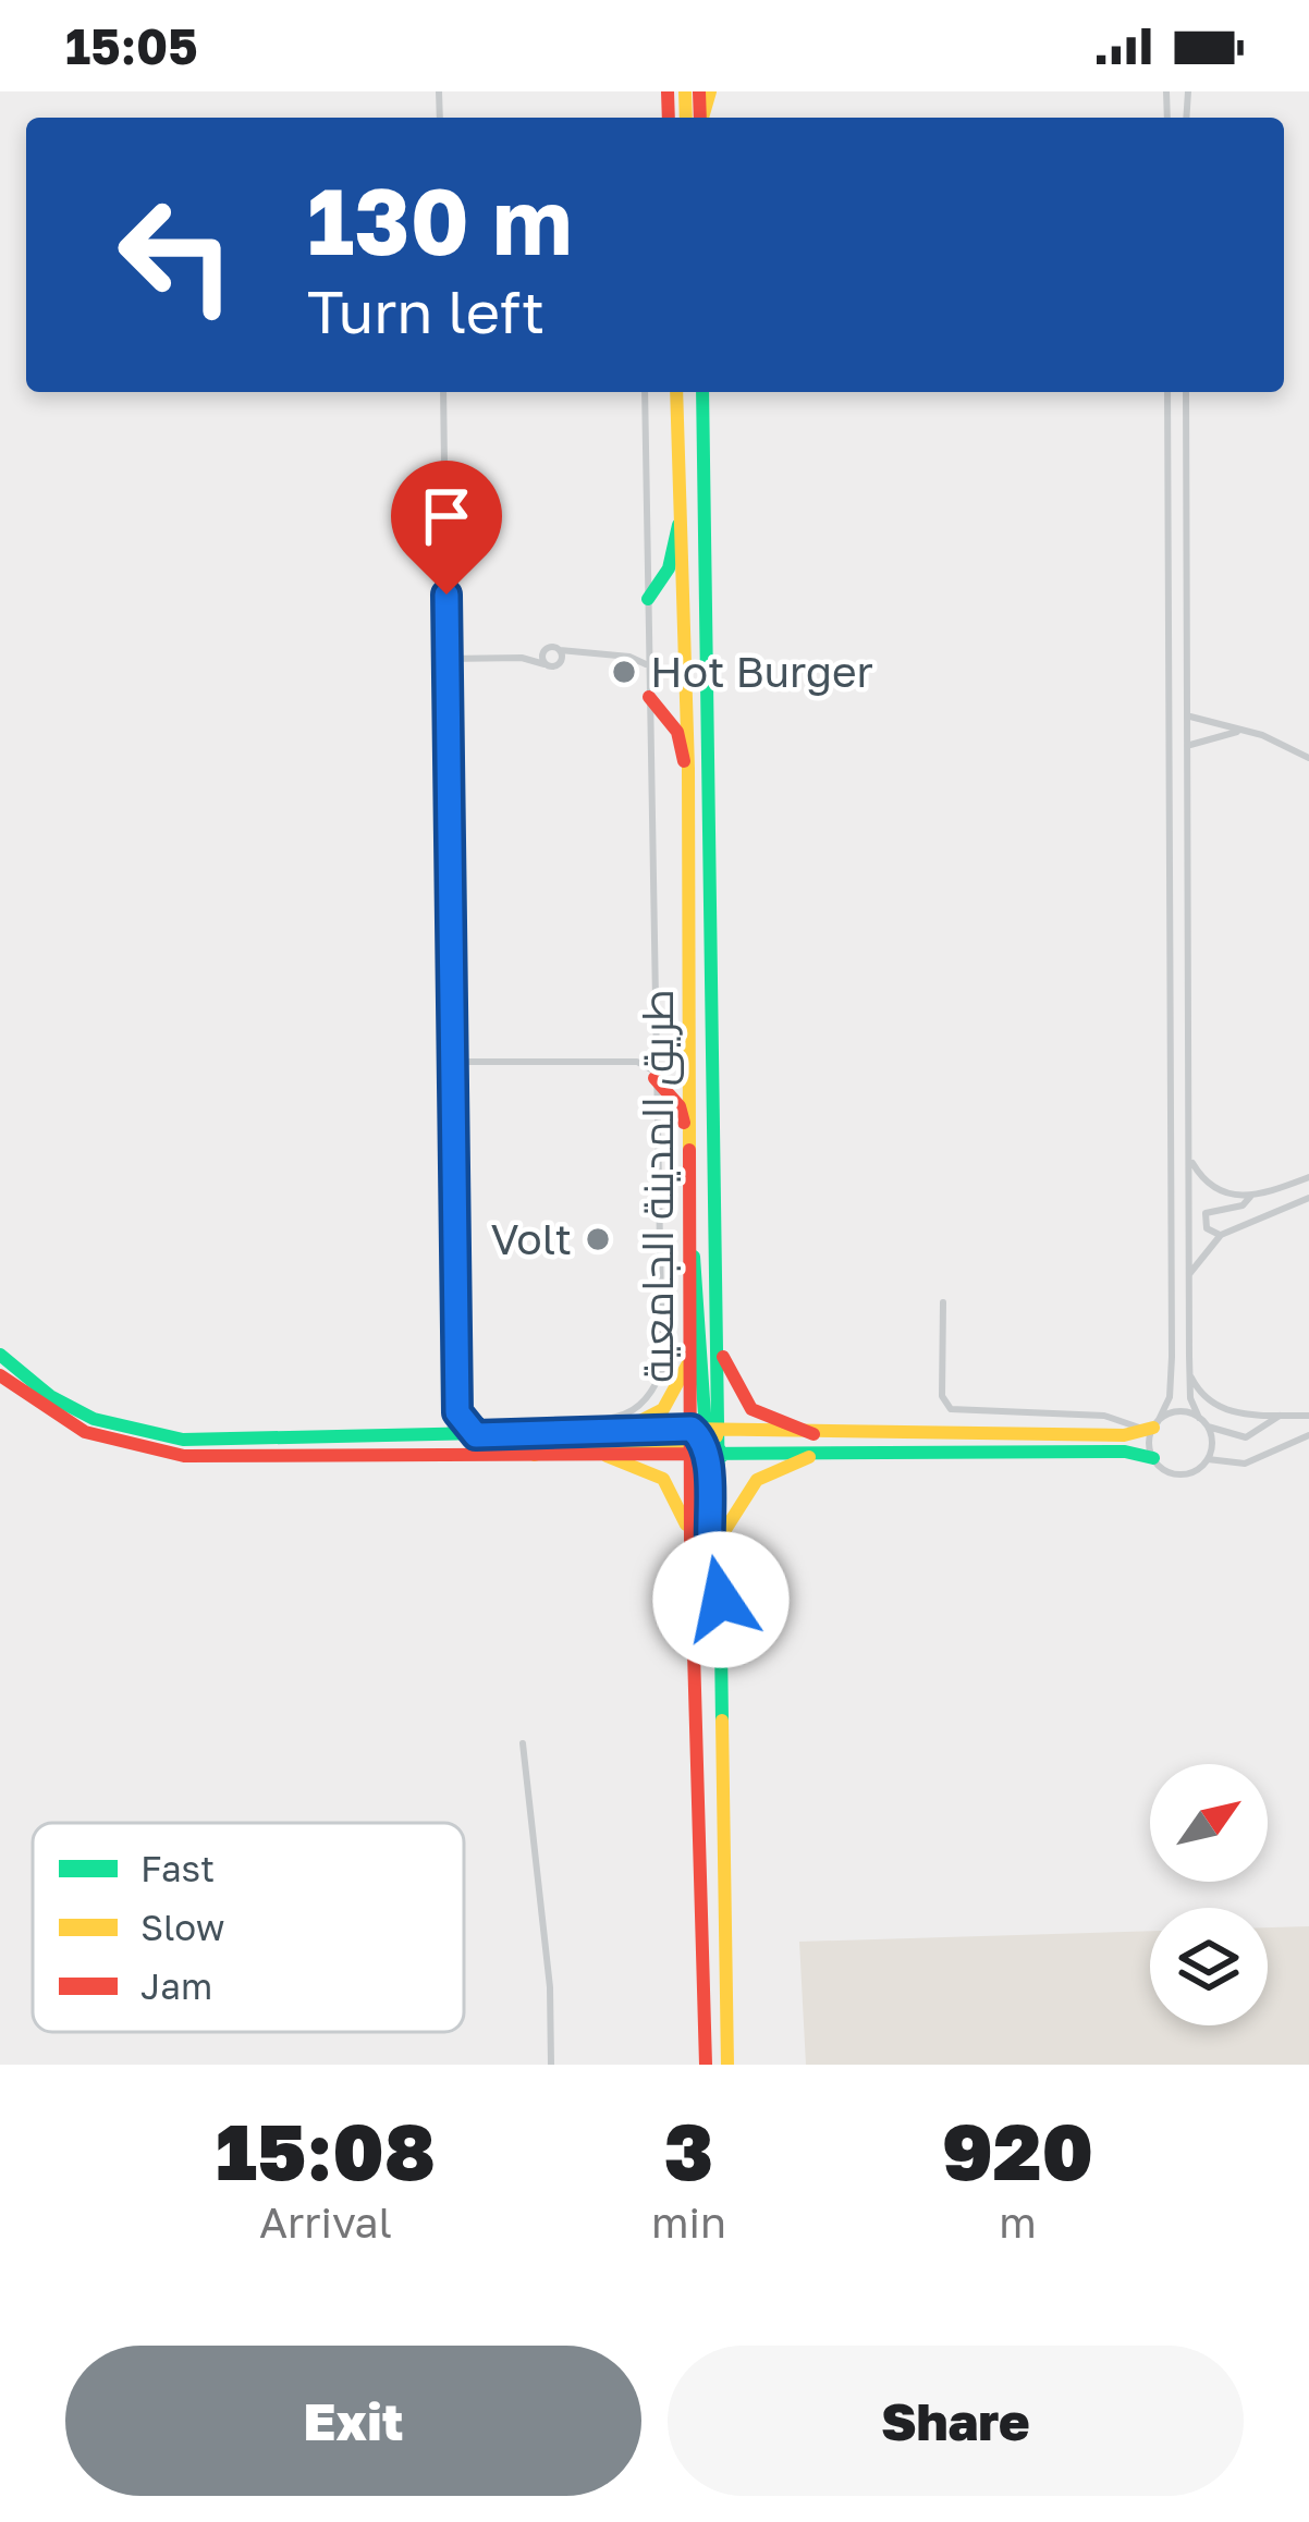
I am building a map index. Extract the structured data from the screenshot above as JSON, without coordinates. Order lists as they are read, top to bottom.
{
  "streets": {
    "main road": ["طريق المدينة الجامعية"]
  },
  "places": ["Hot Burger", "Volt"],
  "legend": ["Fast", "Slow", "Jam"],
  "north": "top right",
  "page": {
    "status": "15:05",
    "turn": ["130 m", "Turn left"],
    "eta": [
      "15:08",
      "Arrival",
      "3",
      "min",
      "920",
      "m"
    ],
    "buttons": ["Exit", "Share"]
  }
}
